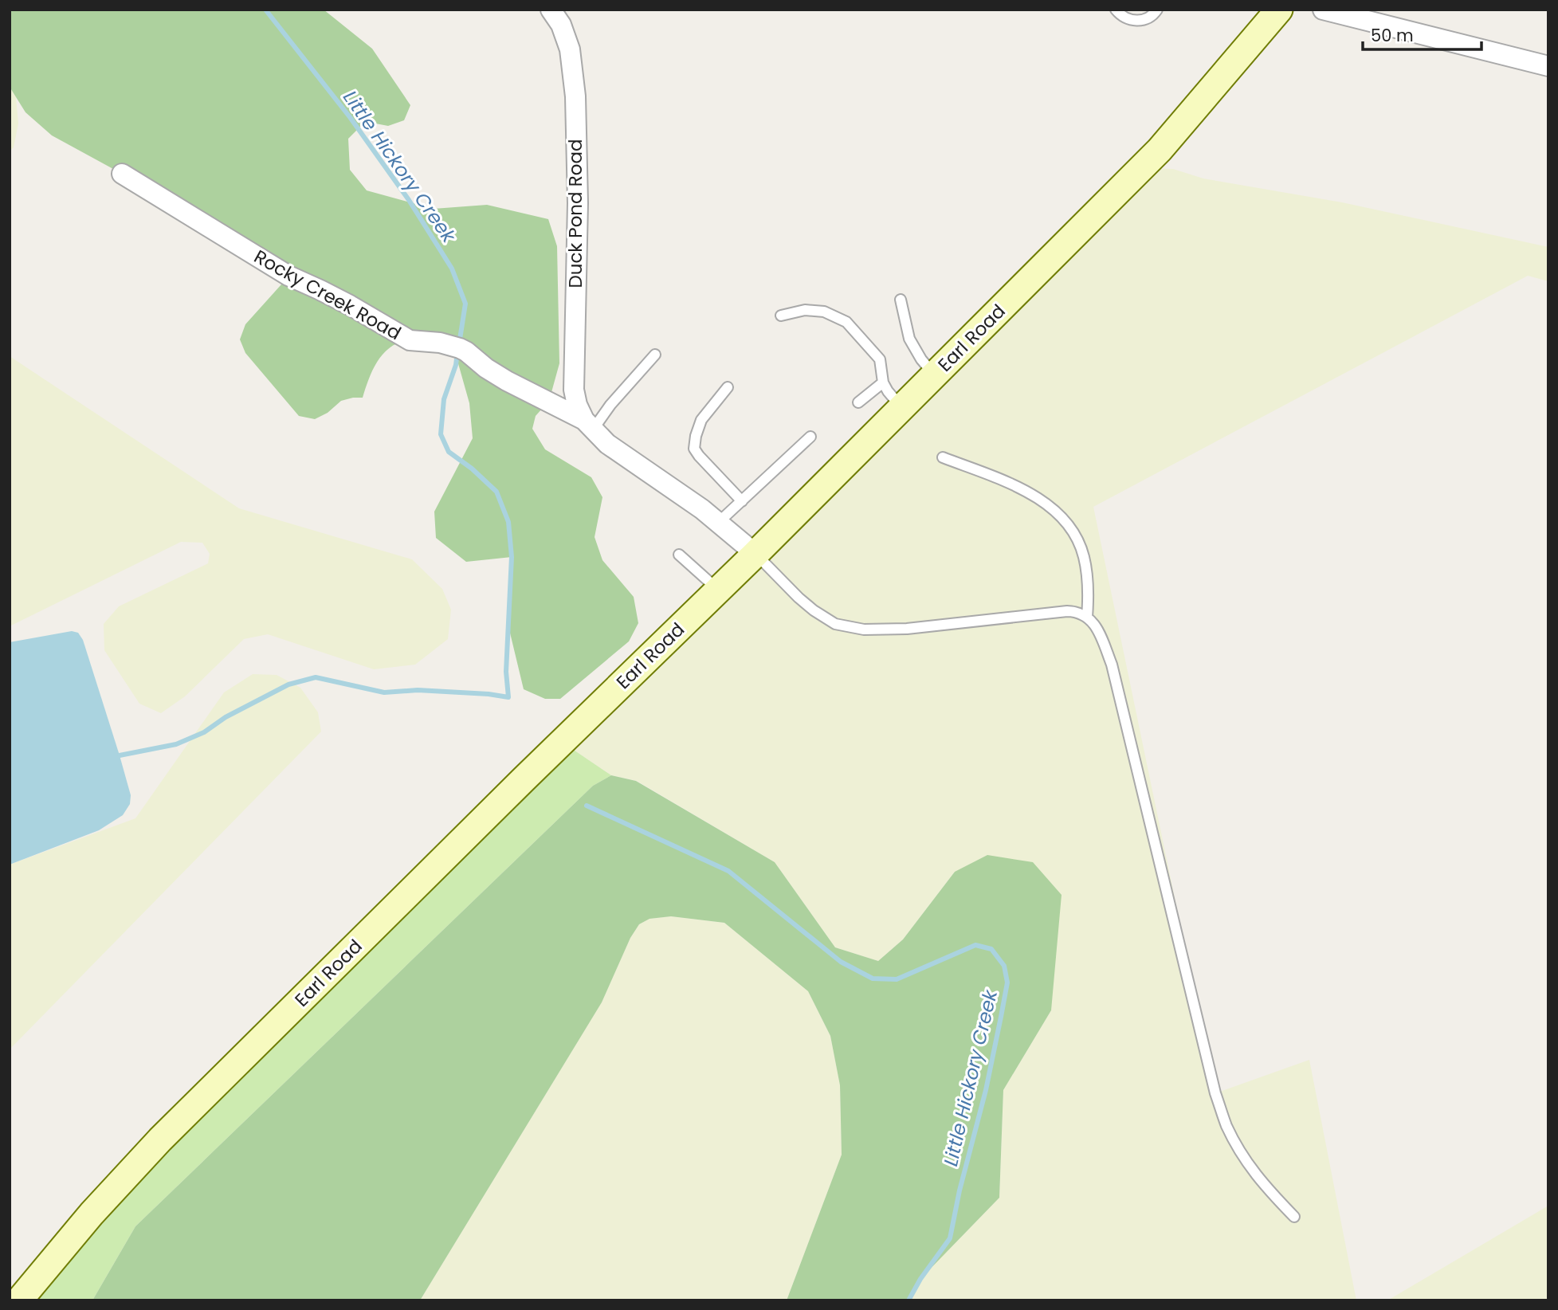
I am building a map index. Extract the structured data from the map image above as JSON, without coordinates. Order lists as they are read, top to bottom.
{
  "streets": {
    "main road": ["Earl Road"],
    "street": ["Duck Pond Road", "Rocky Creek Road"]
  },
  "crossings": [
    ["Duck Pond Road", "Rocky Creek Road"],
    ["Rocky Creek Road", "Earl Road"]
  ],
  "water": ["Little Hickory Creek"],
  "scale_bar": "50 m"
}
